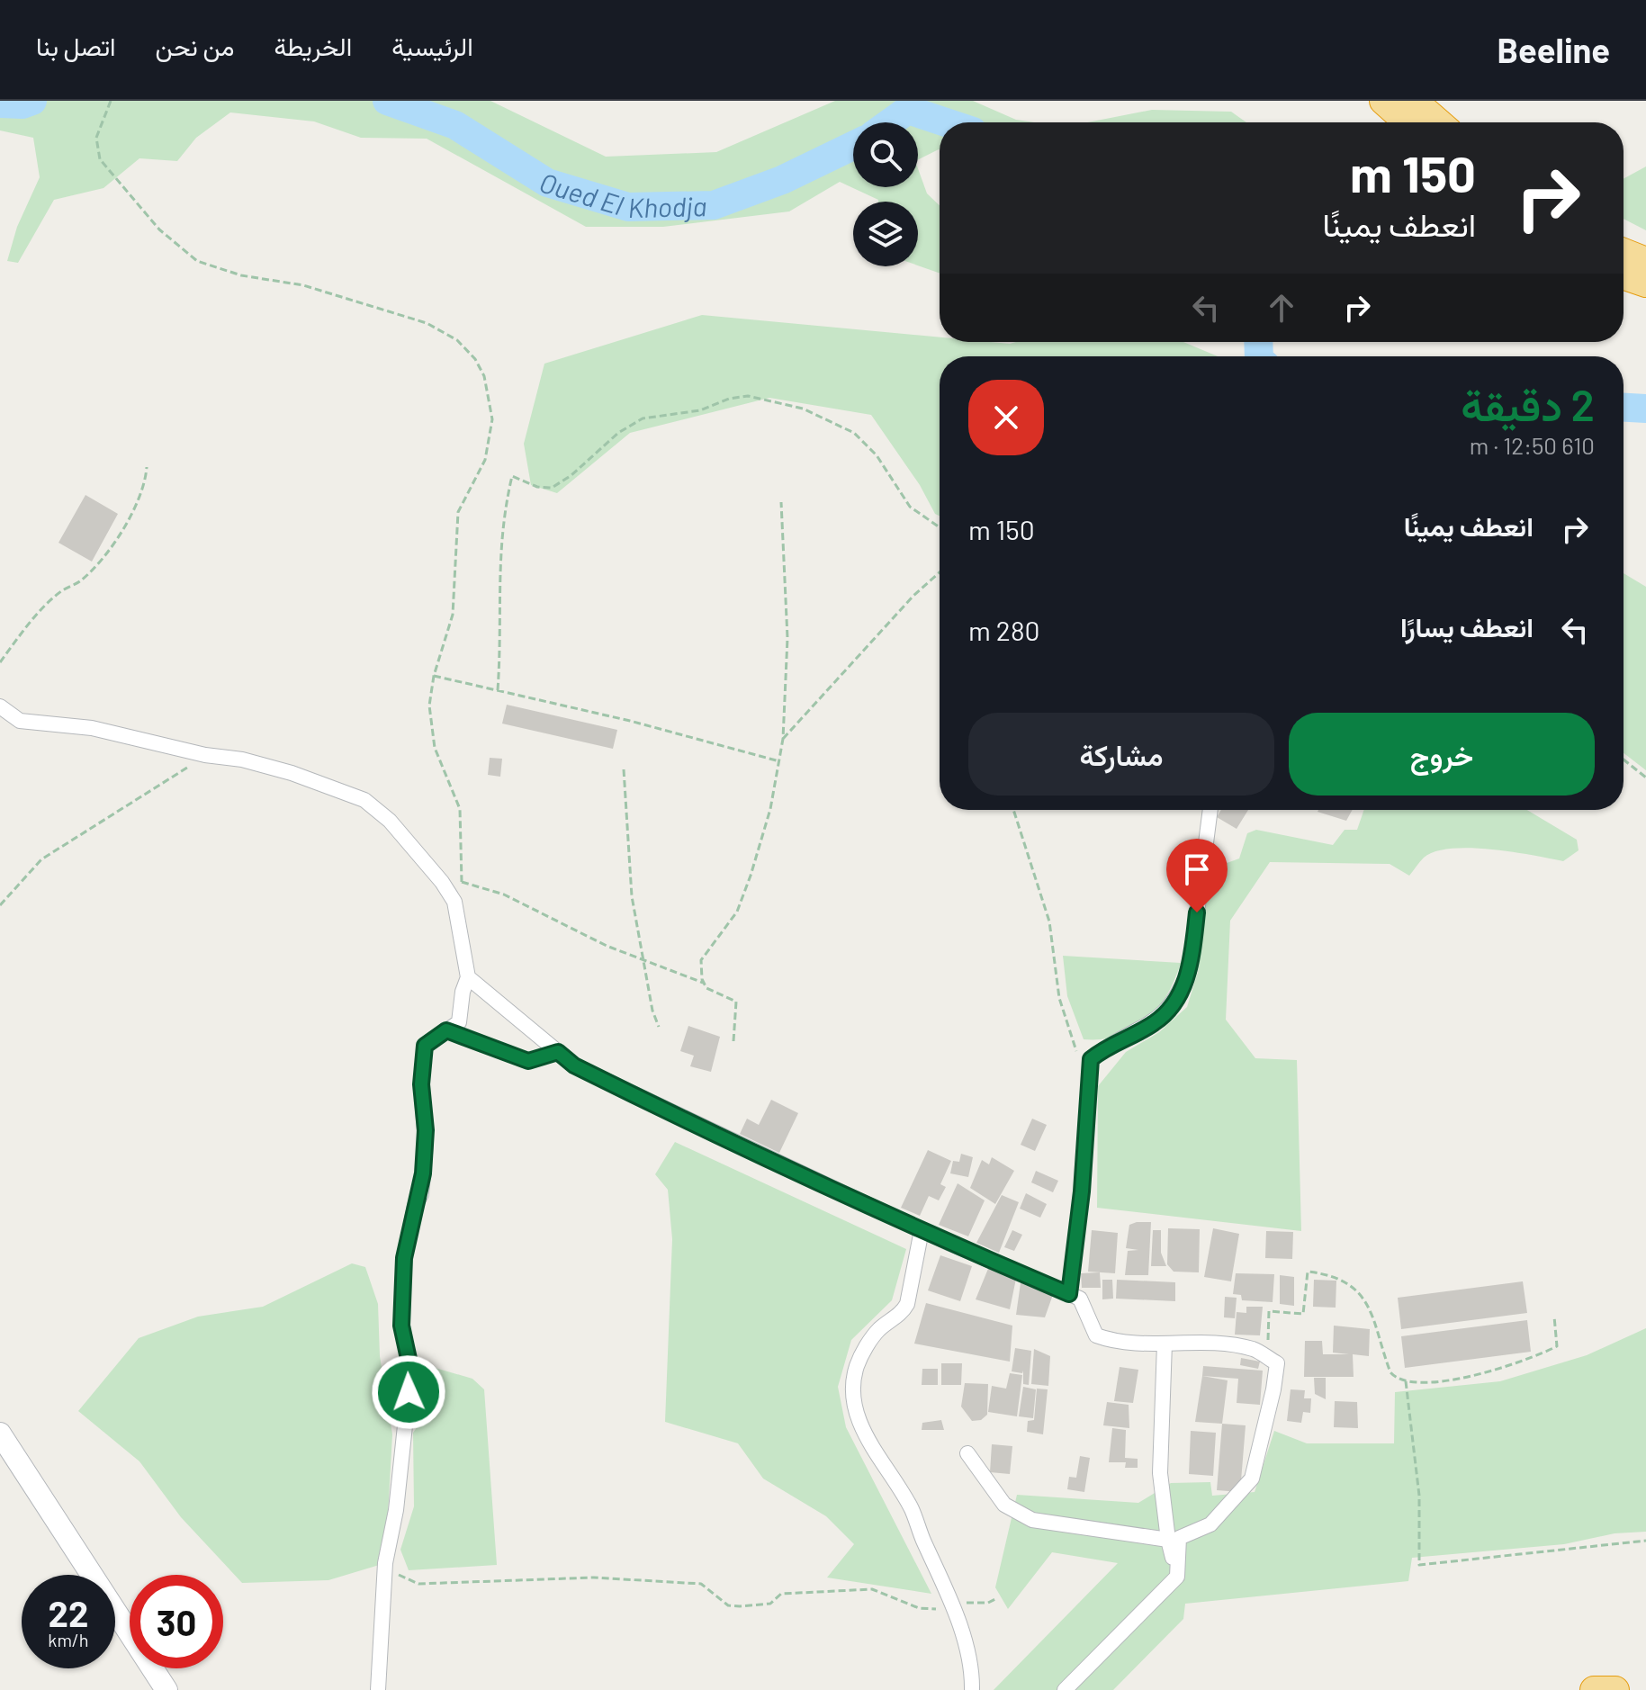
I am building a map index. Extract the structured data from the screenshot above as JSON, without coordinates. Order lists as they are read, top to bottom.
{
  "water": ["Oued El Khodja"],
  "page": {
    "header": "Beeline",
    "nav": [
      "الرئيسية",
      "الخريطة",
      "من نحن",
      "اتصل بنا"
    ],
    "turn": ["150 m", "انعطف يمينًا"],
    "heading": ["2 دقيقة", "610 m · 12:50"],
    "list": [
      {
        "name": "انعطف يمينًا",
        "value": "150 m"
      },
      {
        "name": "انعطف يسارًا",
        "value": "280 m"
      }
    ],
    "buttons": ["خروج", "مشاركة"],
    "speed": "22 km/h",
    "limit": "30"
  }
}
